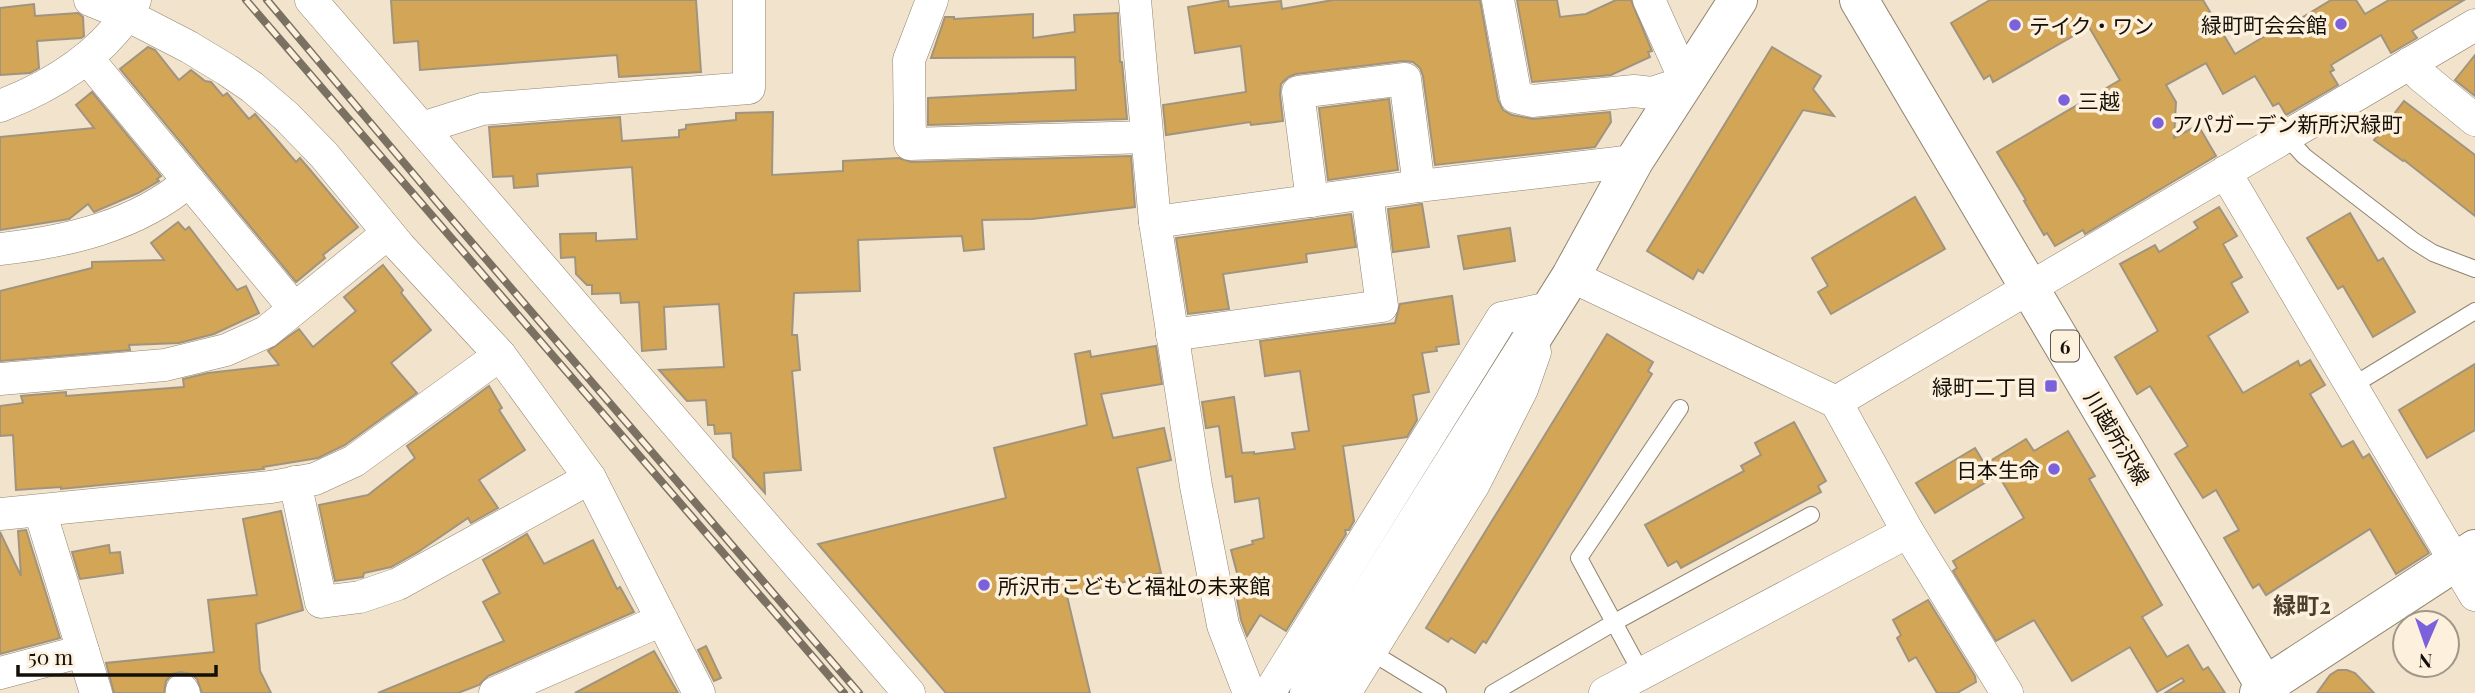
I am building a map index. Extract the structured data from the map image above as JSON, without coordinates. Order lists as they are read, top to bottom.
{
  "streets": {
    "street": ["6", "川越所沢線"]
  },
  "districts": ["緑町2"],
  "places": {
    "other": [
      "緑町町会会館",
      "テイク・ワン",
      "三越",
      "アパガーデン新所沢緑町",
      "日本生命",
      "所沢市こどもと福祉の未来館"
    ],
    "transit": ["緑町二丁目"]
  },
  "scale_bar": "50 m",
  "north": "bottom"
}
